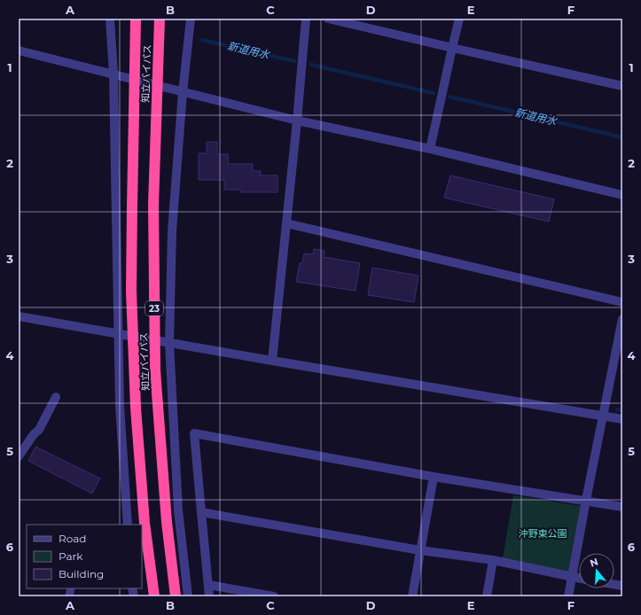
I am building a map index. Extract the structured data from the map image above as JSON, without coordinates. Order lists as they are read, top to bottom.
{
  "streets": {
    "highway": ["知立バイパス", "23"]
  },
  "water": ["新道用水"],
  "parks": ["沖野東公園"],
  "legend": ["Road", "Park", "Building"],
  "north": "top",
  "grid": {
    "columns": [
      "A",
      "B",
      "C",
      "D",
      "E",
      "F"
    ],
    "rows": [
      "1",
      "2",
      "3",
      "4",
      "5",
      "6"
    ]
  }
}
